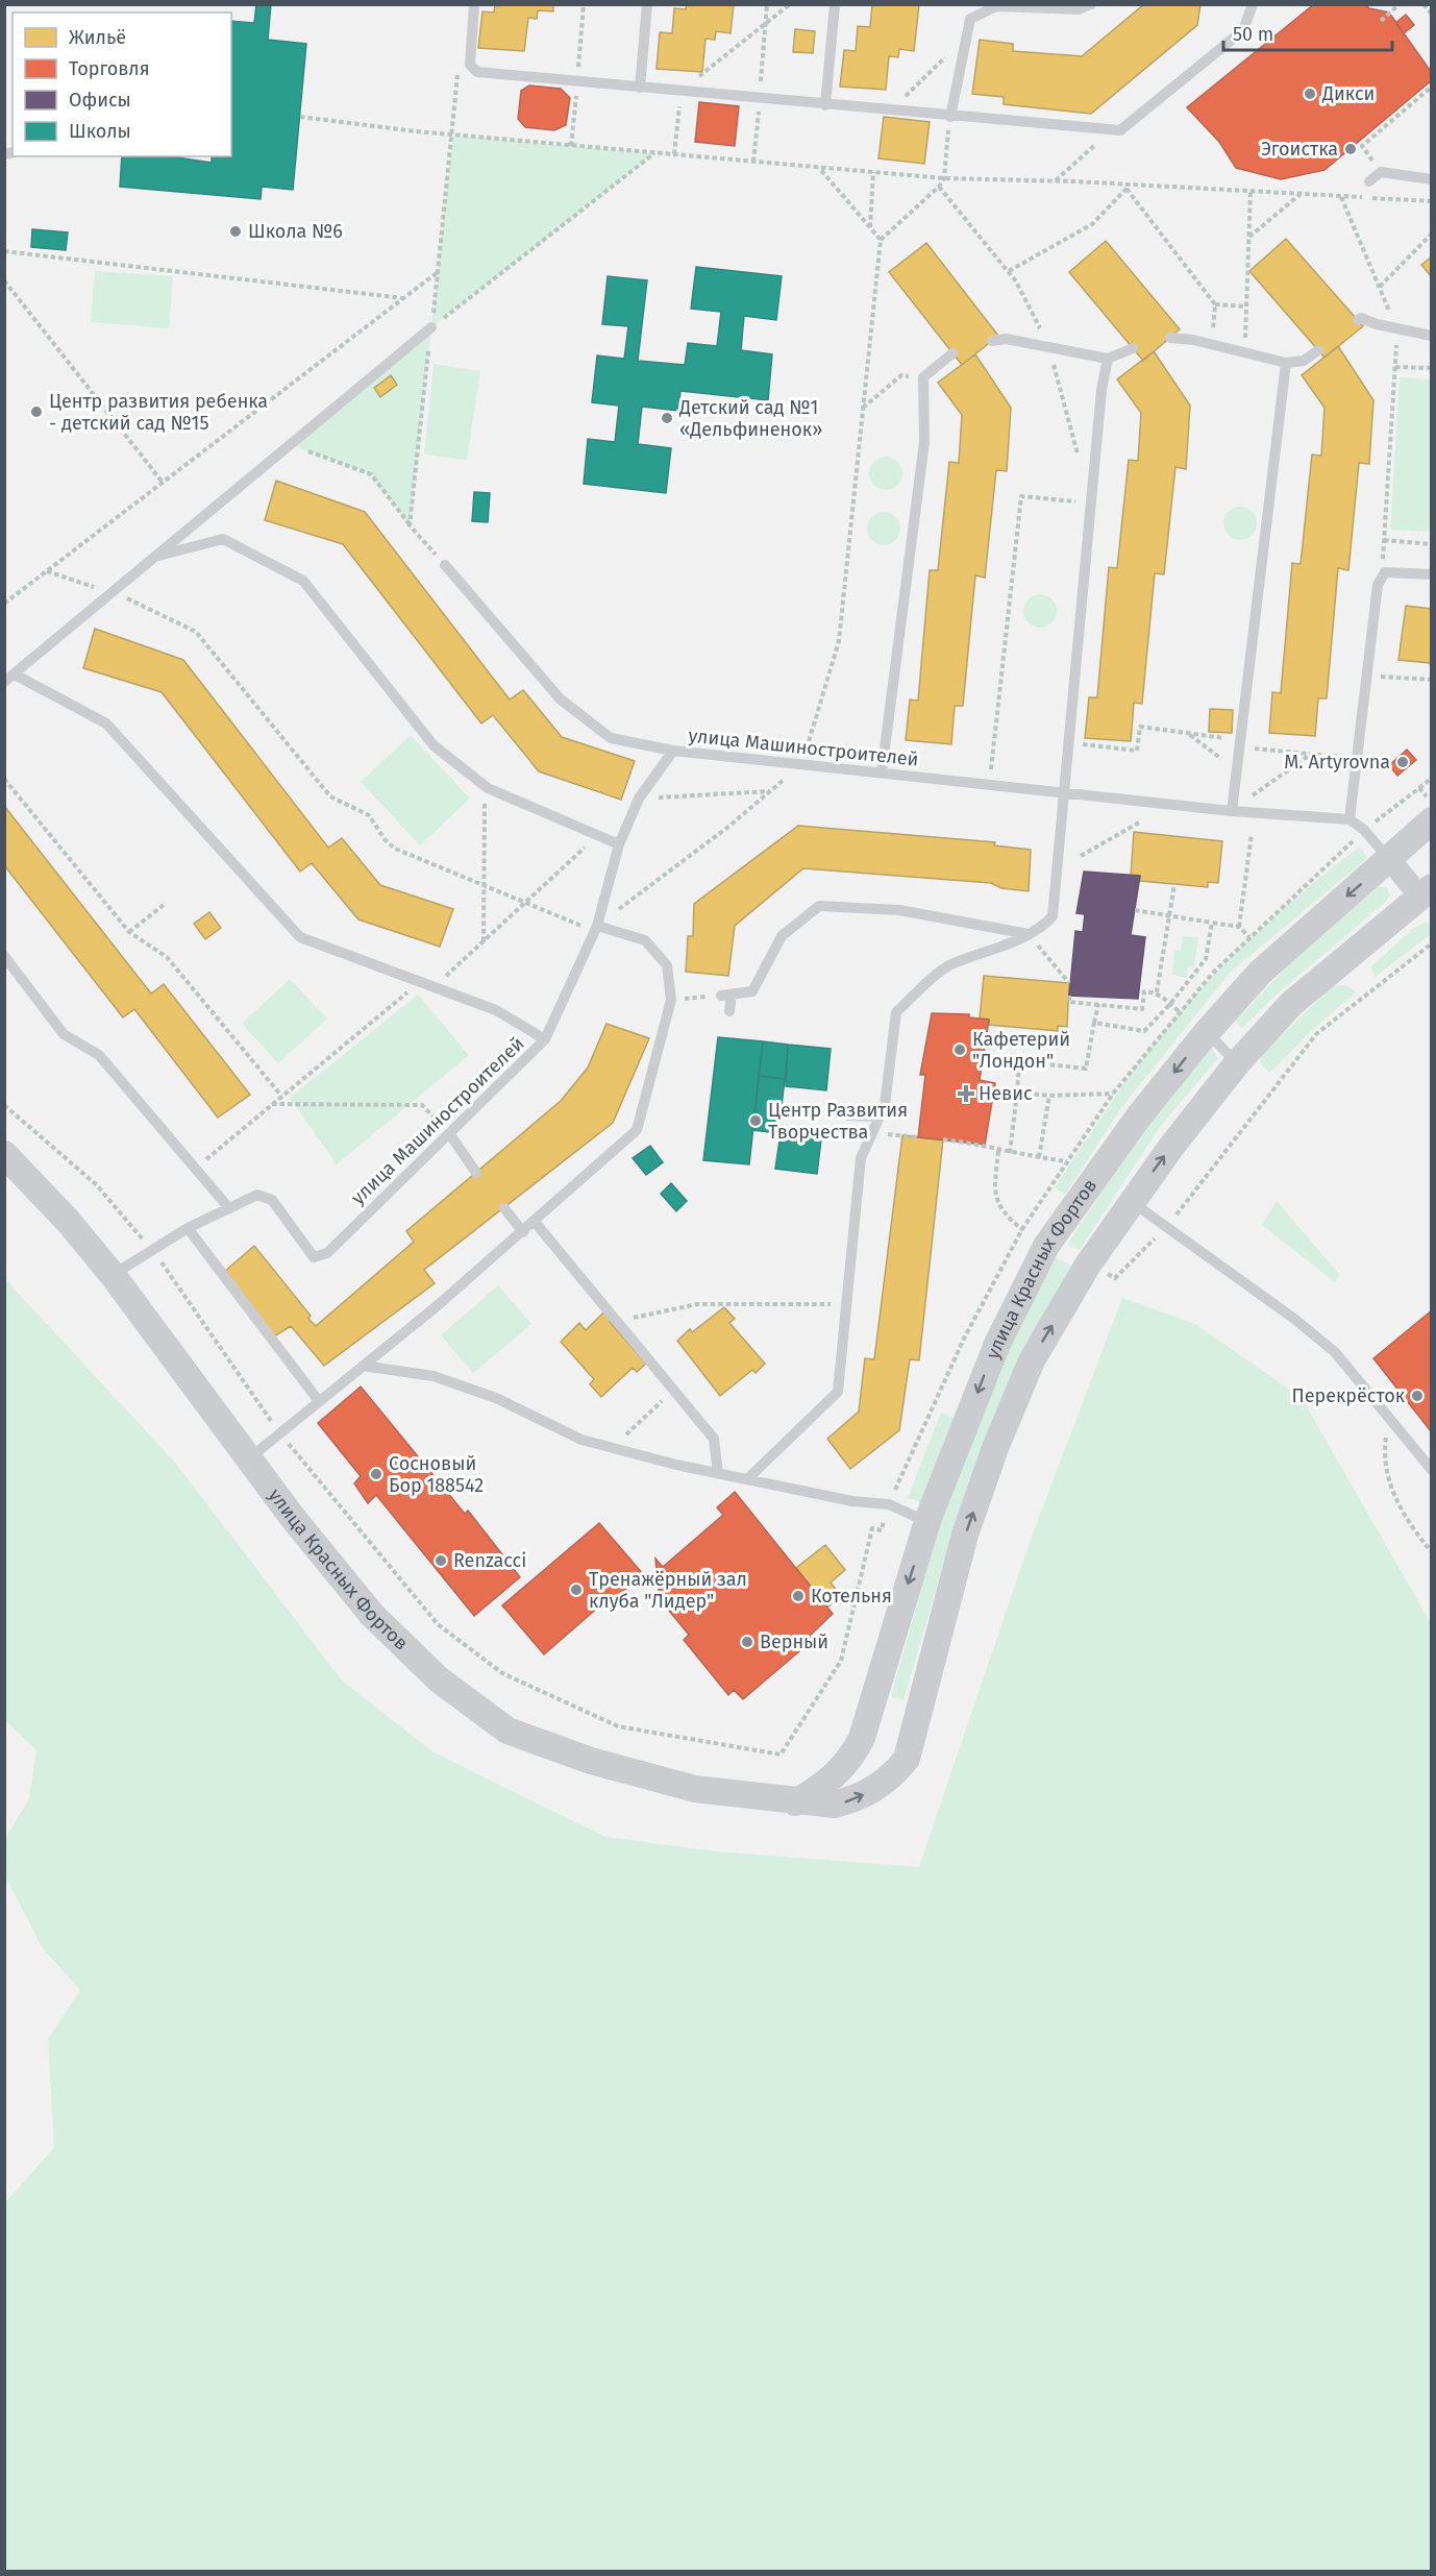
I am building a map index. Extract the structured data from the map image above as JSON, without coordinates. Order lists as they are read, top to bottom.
{
  "streets": {
    "street": ["улица Красных Фортов"],
    "lane": ["улица Машиностроителей"]
  },
  "crossings": [
    ["улица Машиностроителей", "улица Красных Фортов"]
  ],
  "places": {
    "other": [
      "Дикси",
      "Эгоистка",
      "Школа №6",
      "Центр развития ребенка - детский сад №15",
      "Детский сад №1 «Дельфиненок»",
      "M. Artyrovna",
      "Кафетерий \"Лондон\"",
      "Центр Развития Творчества",
      "Перекрёсток",
      "Сосновый Бор 188542",
      "Renzacci",
      "Тренажёрный зал клуба \"Лидер\"",
      "Котельня",
      "Верный"
    ],
    "health": ["Невис"]
  },
  "legend": [
    "Жильё",
    "Торговля",
    "Офисы",
    "Школы"
  ],
  "scale_bar": "50 m"
}
